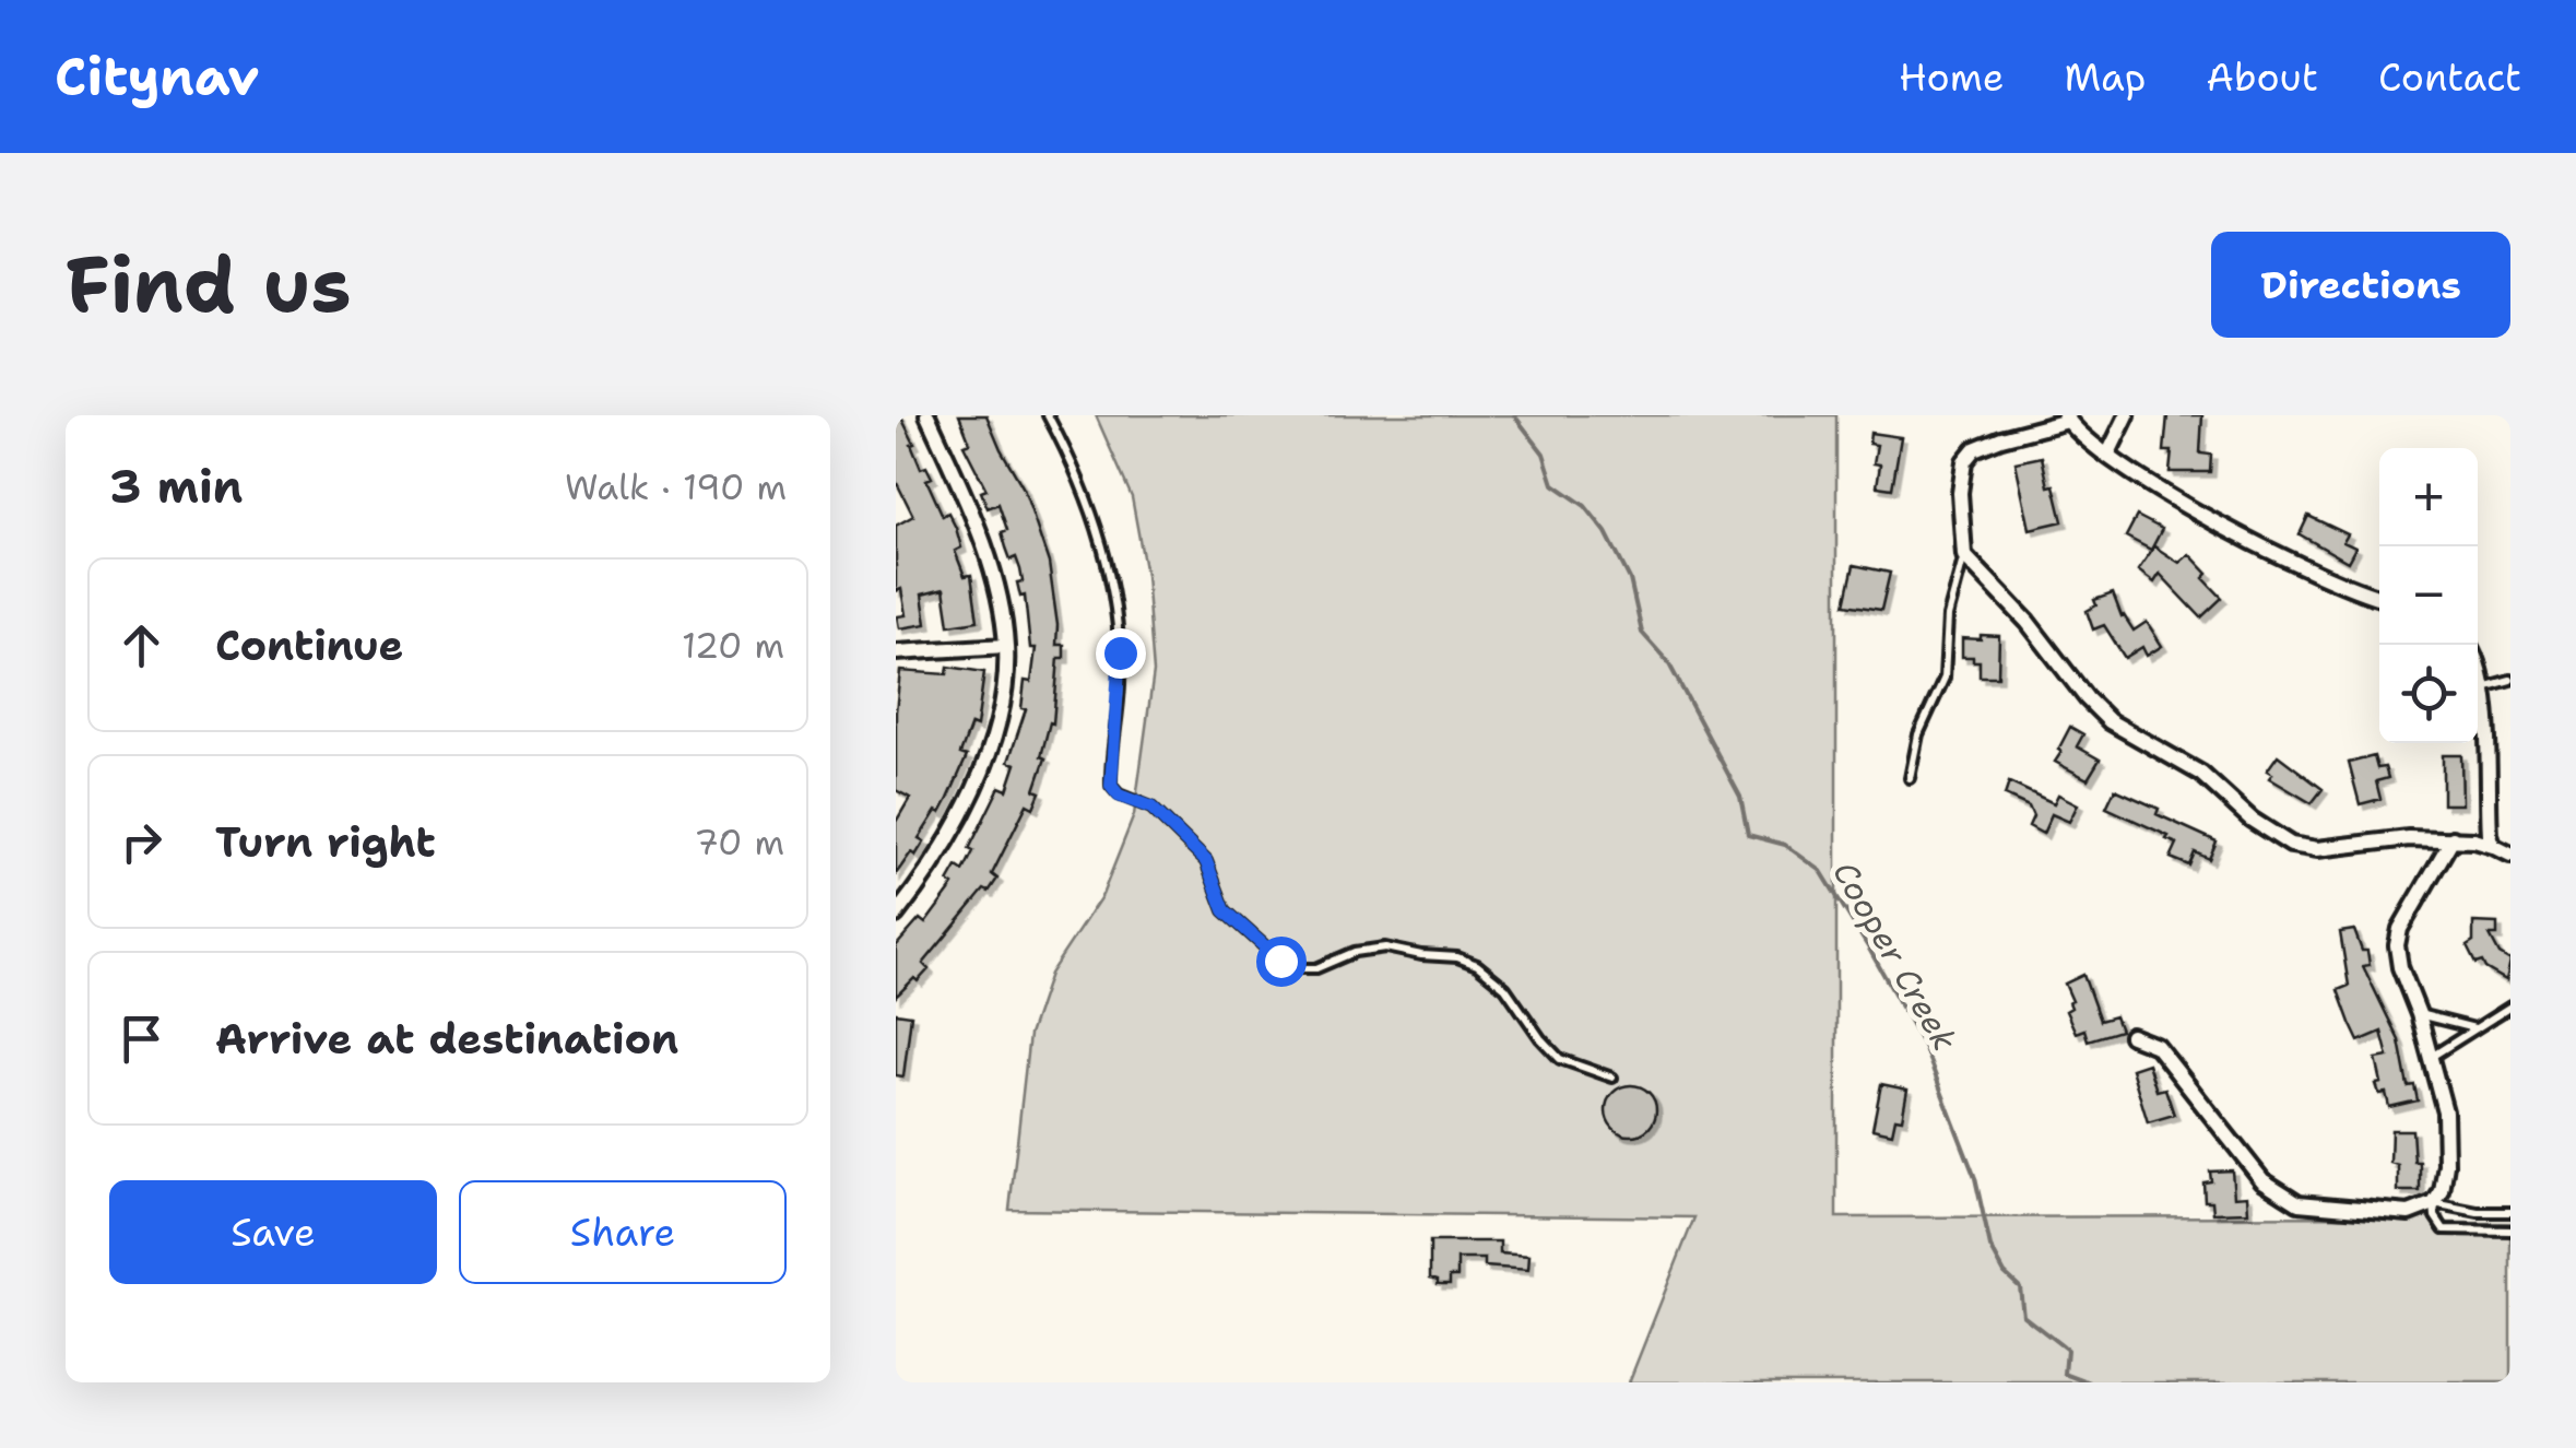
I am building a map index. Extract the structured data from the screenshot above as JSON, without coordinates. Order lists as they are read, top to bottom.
{
  "water": ["Cooper Creek"],
  "page": {
    "header": "Citynav",
    "nav": [
      "Home",
      "Map",
      "About",
      "Contact"
    ],
    "buttons": [
      "Directions",
      ["Save", "Share"]
    ],
    "title": "Find us",
    "heading": ["3 min", "Walk · 190 m"],
    "map_buttons": ["+", "−"],
    "list": [
      ["Continue", "120 m"],
      ["Turn right", "70 m"],
      "Arrive at destination"
    ]
  }
}
